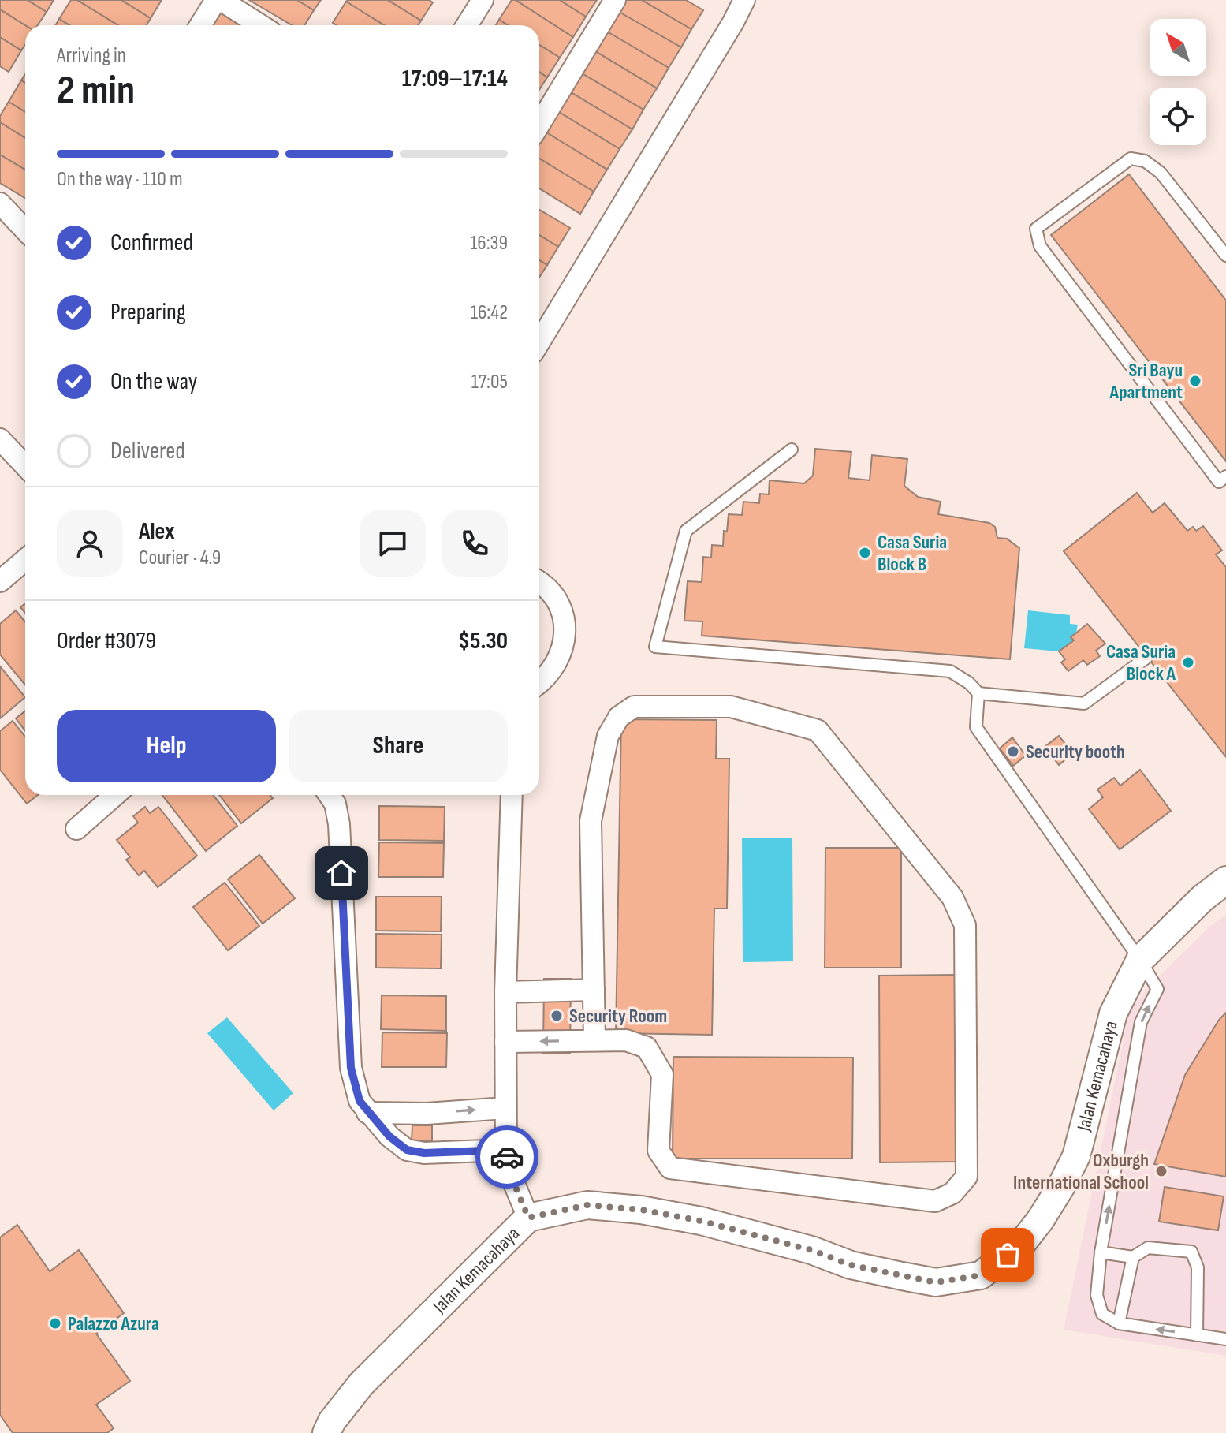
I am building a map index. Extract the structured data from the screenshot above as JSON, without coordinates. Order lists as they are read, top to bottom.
{
  "streets": {
    "street": ["Jalan Kemacahaya"]
  },
  "places": [
    "Sri Bayu Apartment",
    "Casa Suria Block B",
    "Casa Suria Block A",
    "Security booth",
    "Security Room",
    "Oxburgh International School",
    "Palazzo Azura"
  ],
  "north": "top left",
  "page": {
    "heading": ["2 min", "Arriving in", "17:09–17:14"],
    "panel": [
      "Alex",
      "Courier · 4.9",
      "Order #3079",
      "$5.30"
    ],
    "bar": "On the way · 110 m",
    "list": [
      ["Confirmed", "16:39"],
      ["Preparing", "16:42"],
      ["On the way", "17:05"],
      "Delivered"
    ],
    "buttons": ["Help", "Share"]
  }
}
